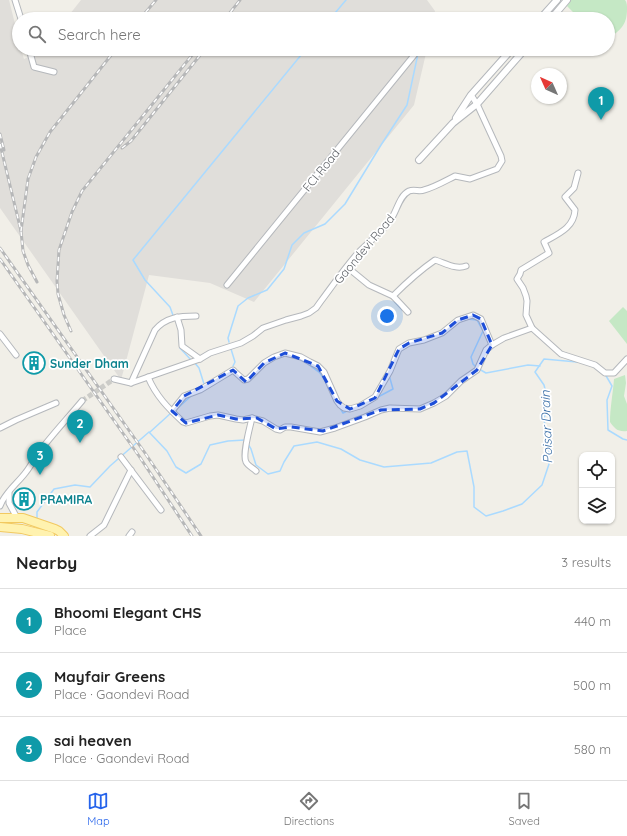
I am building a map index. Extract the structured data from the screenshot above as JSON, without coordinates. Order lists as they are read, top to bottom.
{
  "streets": {
    "street": ["FCI Road", "Gaondevi Road"]
  },
  "water": ["Poisar Drain"],
  "places": {
    "building": ["Sunder Dham", "PRAMIRA"]
  },
  "north": "top left",
  "page": {
    "search": "Search here",
    "pins": ["1", "2", "3"],
    "heading": ["Nearby", "3 results"],
    "list": [
      {
        "mark": "1",
        "name": "Bhoomi Elegant CHS",
        "note": "Place",
        "value": "440 m"
      },
      {
        "mark": "2",
        "name": "Mayfair Greens",
        "note": "Place · Gaondevi Road",
        "value": "500 m"
      },
      {
        "mark": "3",
        "name": "sai heaven",
        "note": "Place · Gaondevi Road",
        "value": "580 m"
      }
    ],
    "nav": ["Map", "Directions", "Saved"]
  }
}
